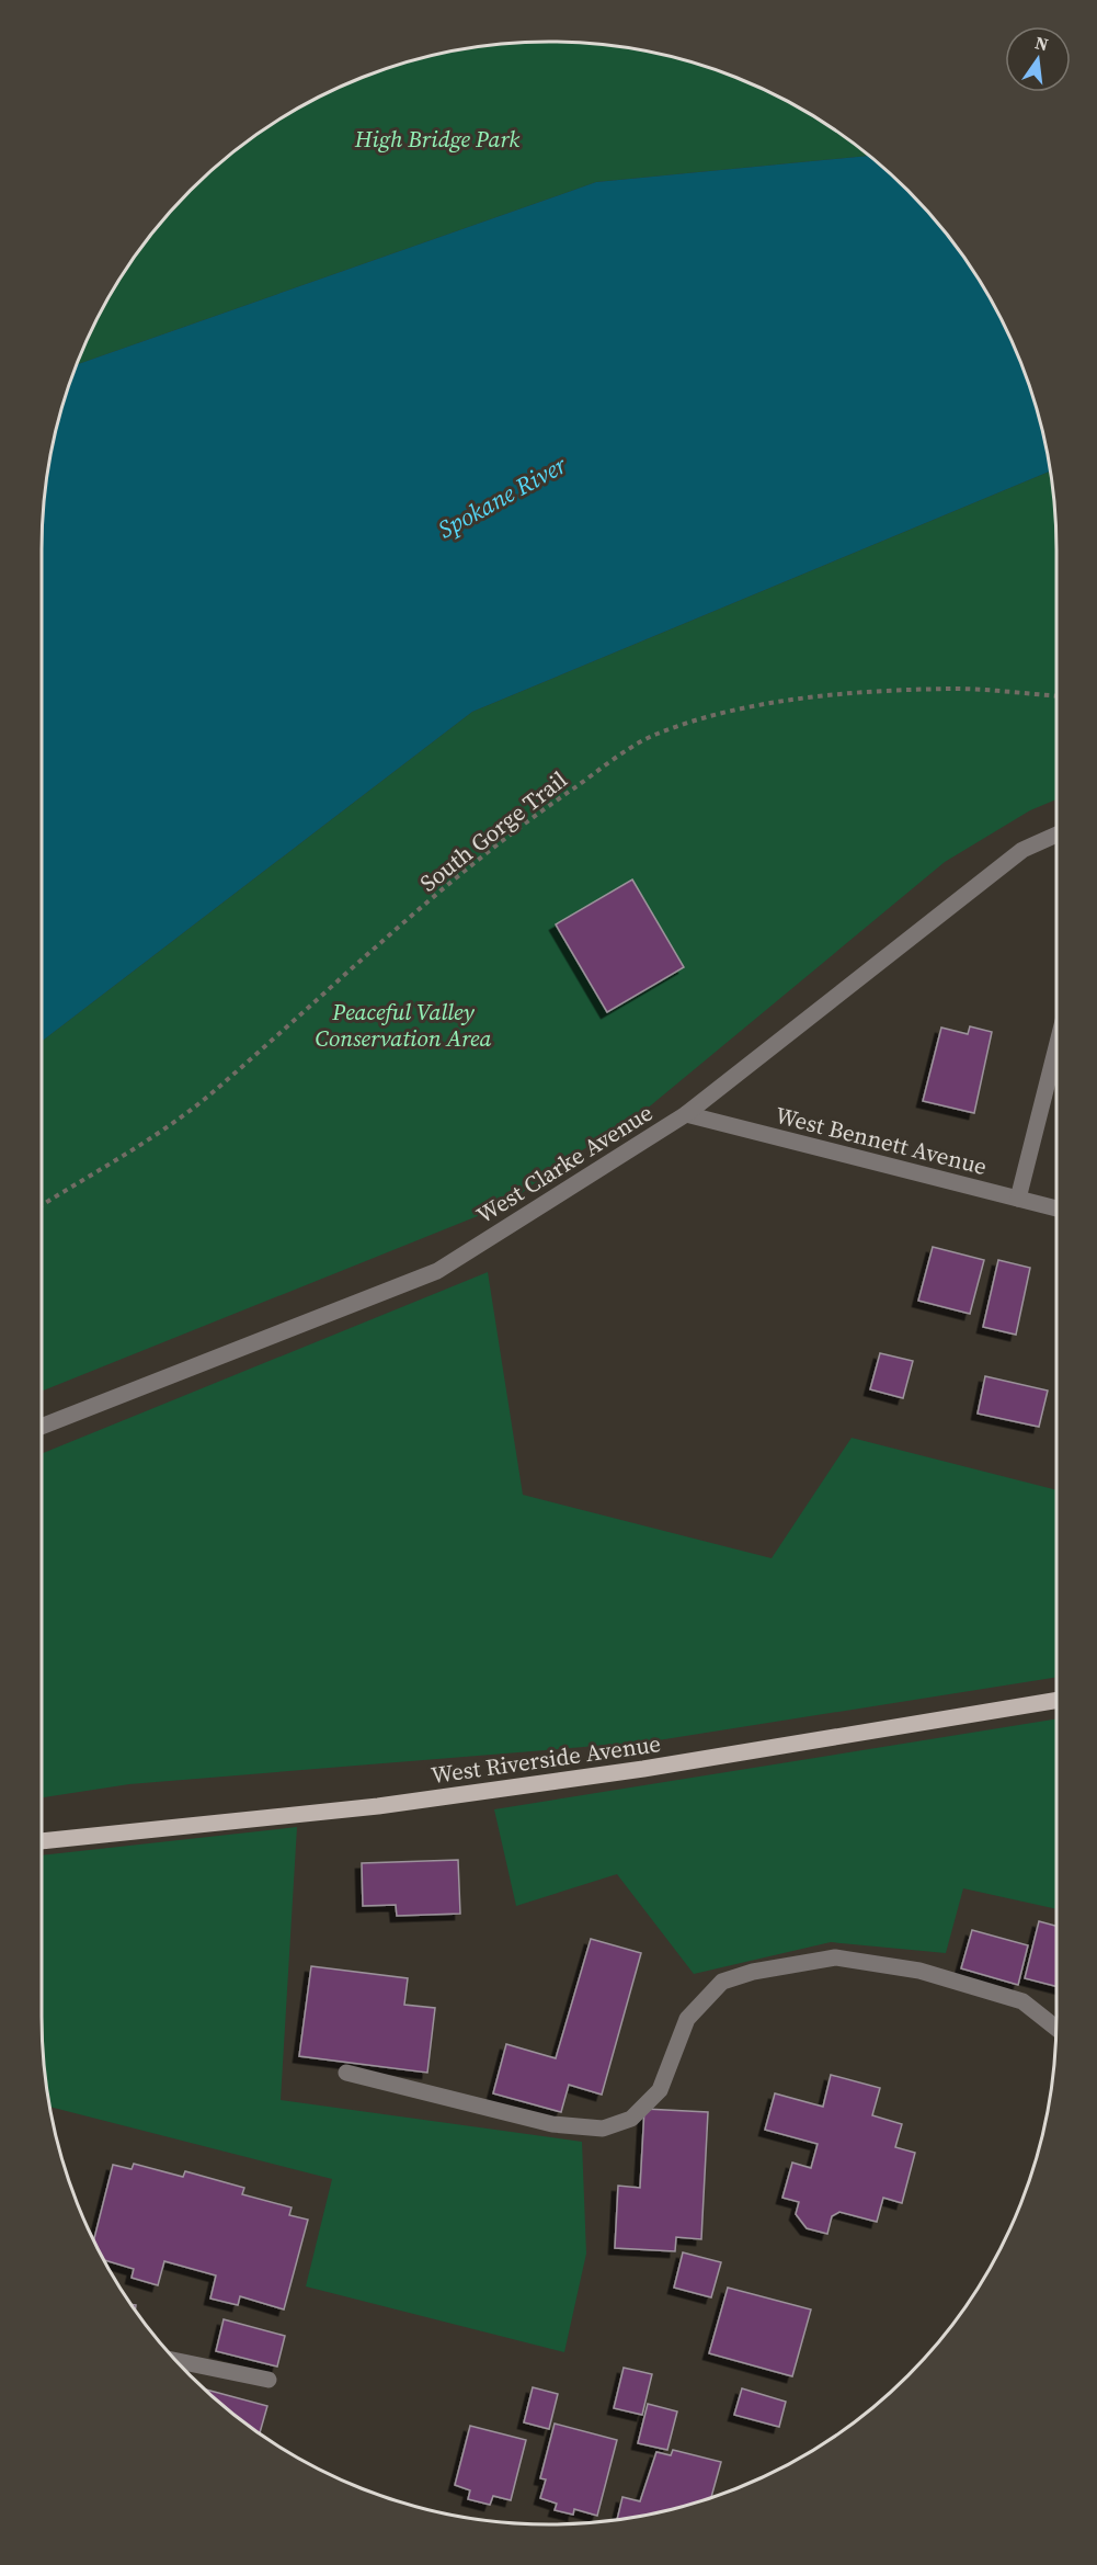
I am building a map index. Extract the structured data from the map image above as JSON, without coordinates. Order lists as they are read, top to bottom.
{
  "streets": {
    "main road": ["West Riverside Avenue"],
    "street": ["West Bennett Avenue", "West Clarke Avenue"],
    "path": ["South Gorge Trail"]
  },
  "crossings": [
    ["West Bennett Avenue", "West Clarke Avenue"]
  ],
  "water": ["Spokane River"],
  "parks": ["High Bridge Park", "Peaceful Valley Conservation Area"],
  "north": "top"
}
